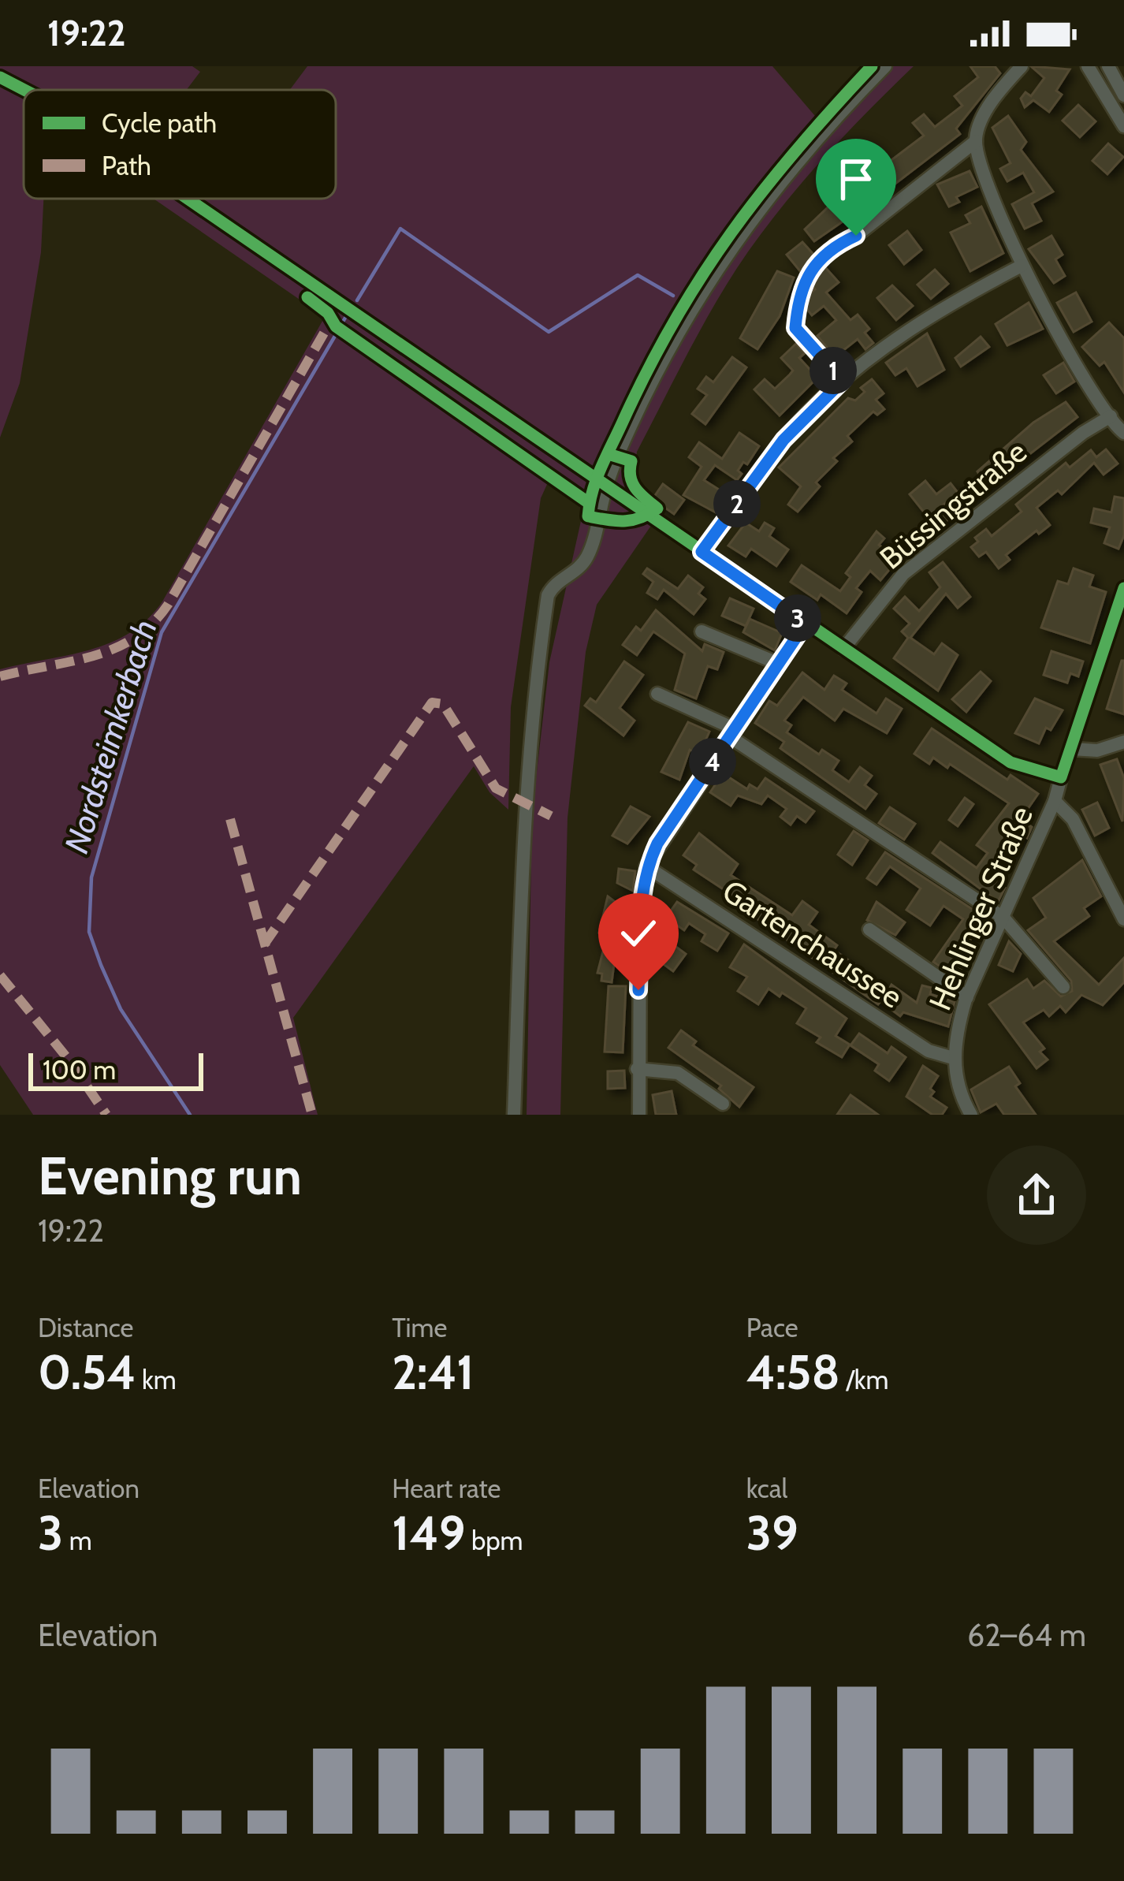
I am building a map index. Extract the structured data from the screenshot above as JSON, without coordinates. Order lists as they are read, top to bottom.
{
  "streets": {
    "street": ["Büssingstraße", "Hehlinger Straße", "Gartenchaussee"]
  },
  "crossings": [
    ["Hehlinger Straße", "Gartenchaussee"]
  ],
  "water": ["Nordsteimkerbach"],
  "legend": ["Cycle path", "Path"],
  "scale_bar": "100 m",
  "page": {
    "status": "19:22",
    "pins": [
      "1",
      "2",
      "3",
      "4"
    ],
    "scale": "100 m",
    "heading": ["Evening run", "19:22"],
    "stats": [
      ["Distance", "0.54 km"],
      ["Time", "2:41"],
      ["Pace", "4:58 /km"],
      ["Elevation", "3 m"],
      ["Heart rate", "149 bpm"],
      ["kcal", "39"]
    ],
    "chart": ["Elevation", "62–64 m"]
  }
}
